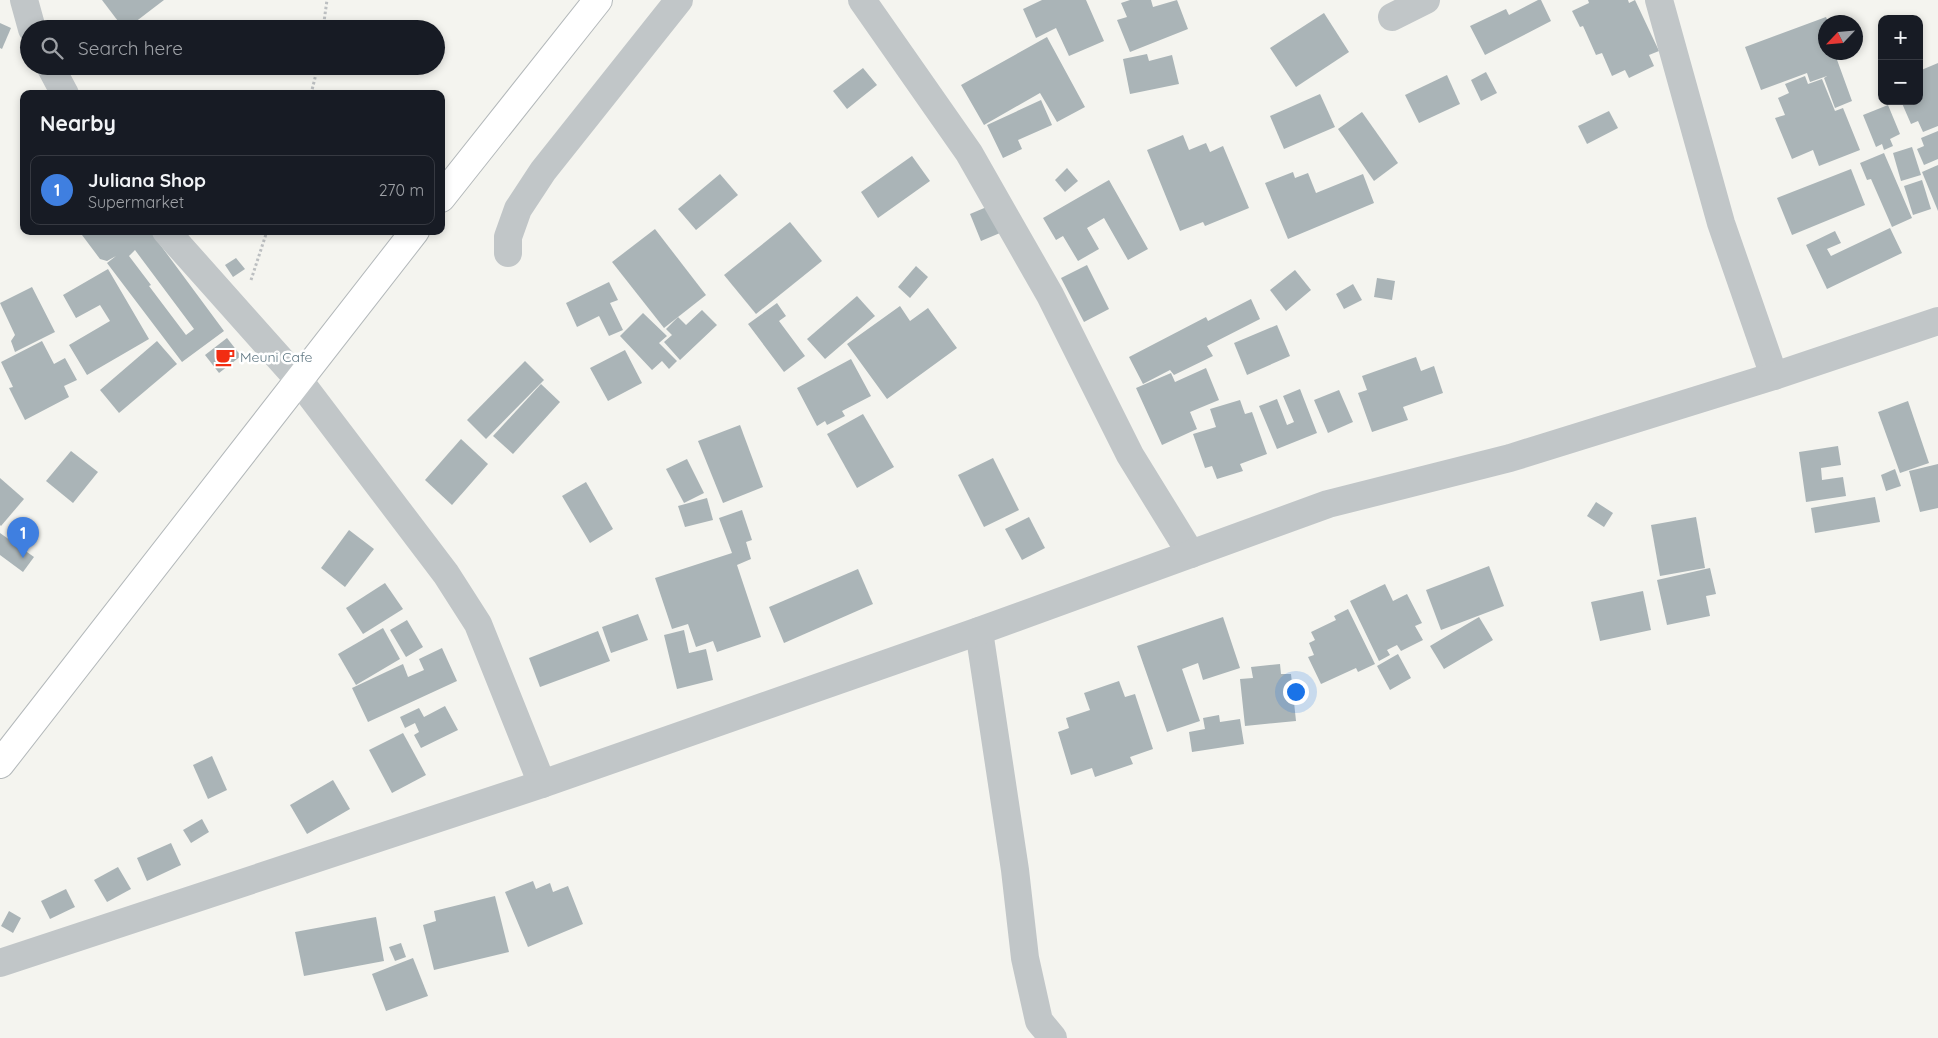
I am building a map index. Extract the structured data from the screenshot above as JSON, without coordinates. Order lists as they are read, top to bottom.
{
  "places": {
    "cafe": ["Meuni Cafe"]
  },
  "north": "bottom left",
  "page": {
    "map_buttons": ["+", "−"],
    "search": "Search here",
    "heading": "Nearby",
    "list": [
      {
        "mark": "1",
        "name": "Juliana Shop",
        "note": "Supermarket",
        "value": "270 m"
      }
    ],
    "pins": "1"
  }
}
